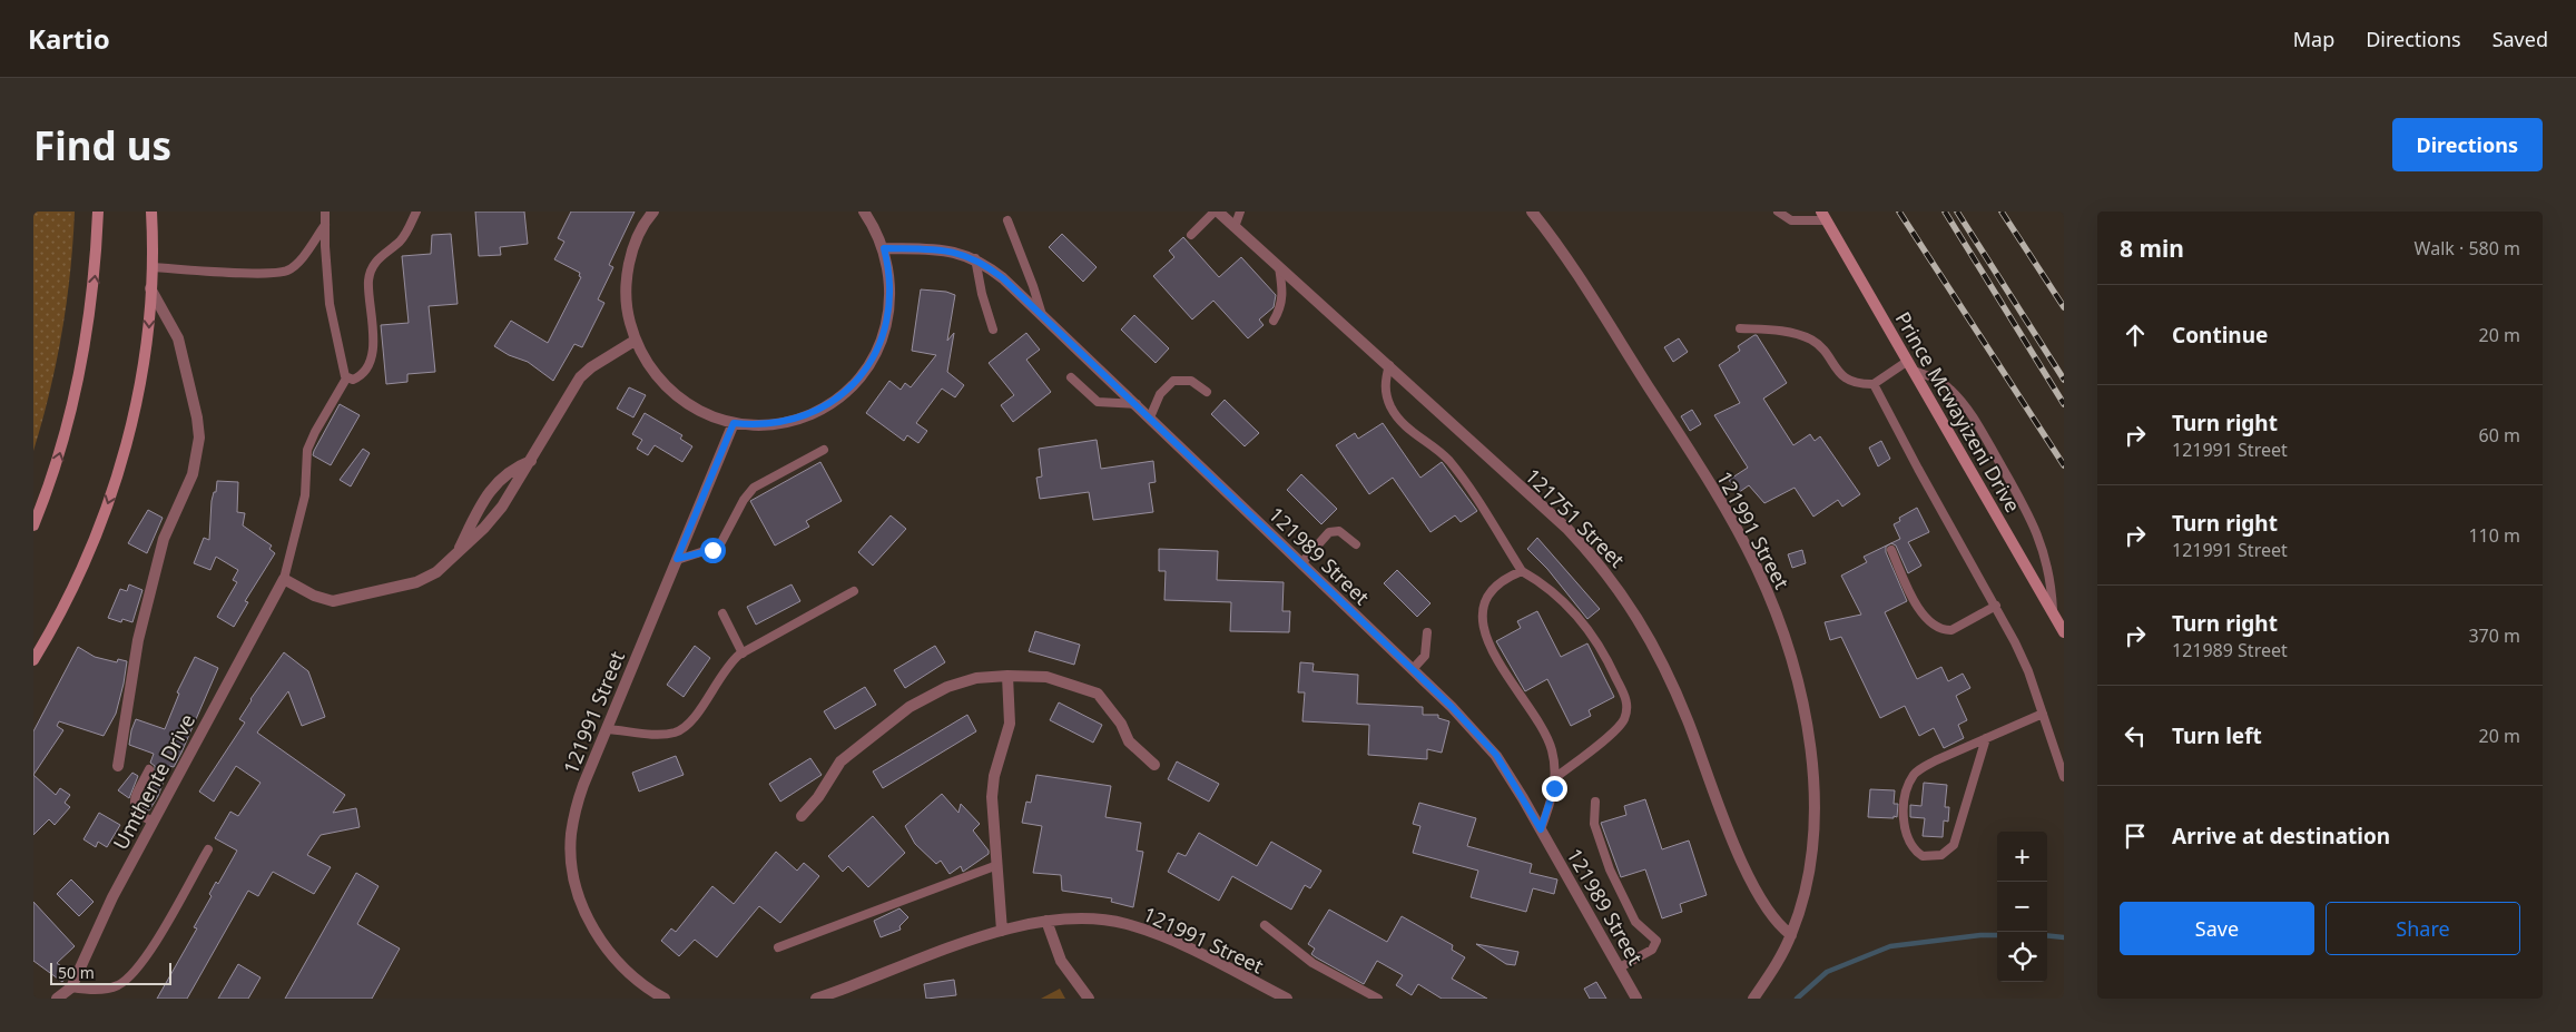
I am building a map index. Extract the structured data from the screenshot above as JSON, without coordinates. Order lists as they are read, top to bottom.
{
  "streets": {
    "street": [
      "Prince Mcwayizeni Drive",
      "121751 Street",
      "121991 Street",
      "121989 Street",
      "Umthente Drive"
    ]
  },
  "crossings": [
    ["121751 Street", "121991 Street"]
  ],
  "scale_bar": "50 m",
  "page": {
    "header": "Kartio",
    "nav": ["Map", "Directions", "Saved"],
    "buttons": [
      "Directions",
      ["Save", "Share"]
    ],
    "title": "Find us",
    "heading": ["8 min", "Walk · 580 m"],
    "list": [
      ["Continue", "20 m"],
      ["Turn right", "121991 Street", "60 m"],
      ["Turn right", "121991 Street", "110 m"],
      ["Turn right", "121989 Street", "370 m"],
      ["Turn left", "20 m"],
      "Arrive at destination"
    ],
    "map_buttons": ["+", "−"],
    "scale": "50 m"
  }
}
